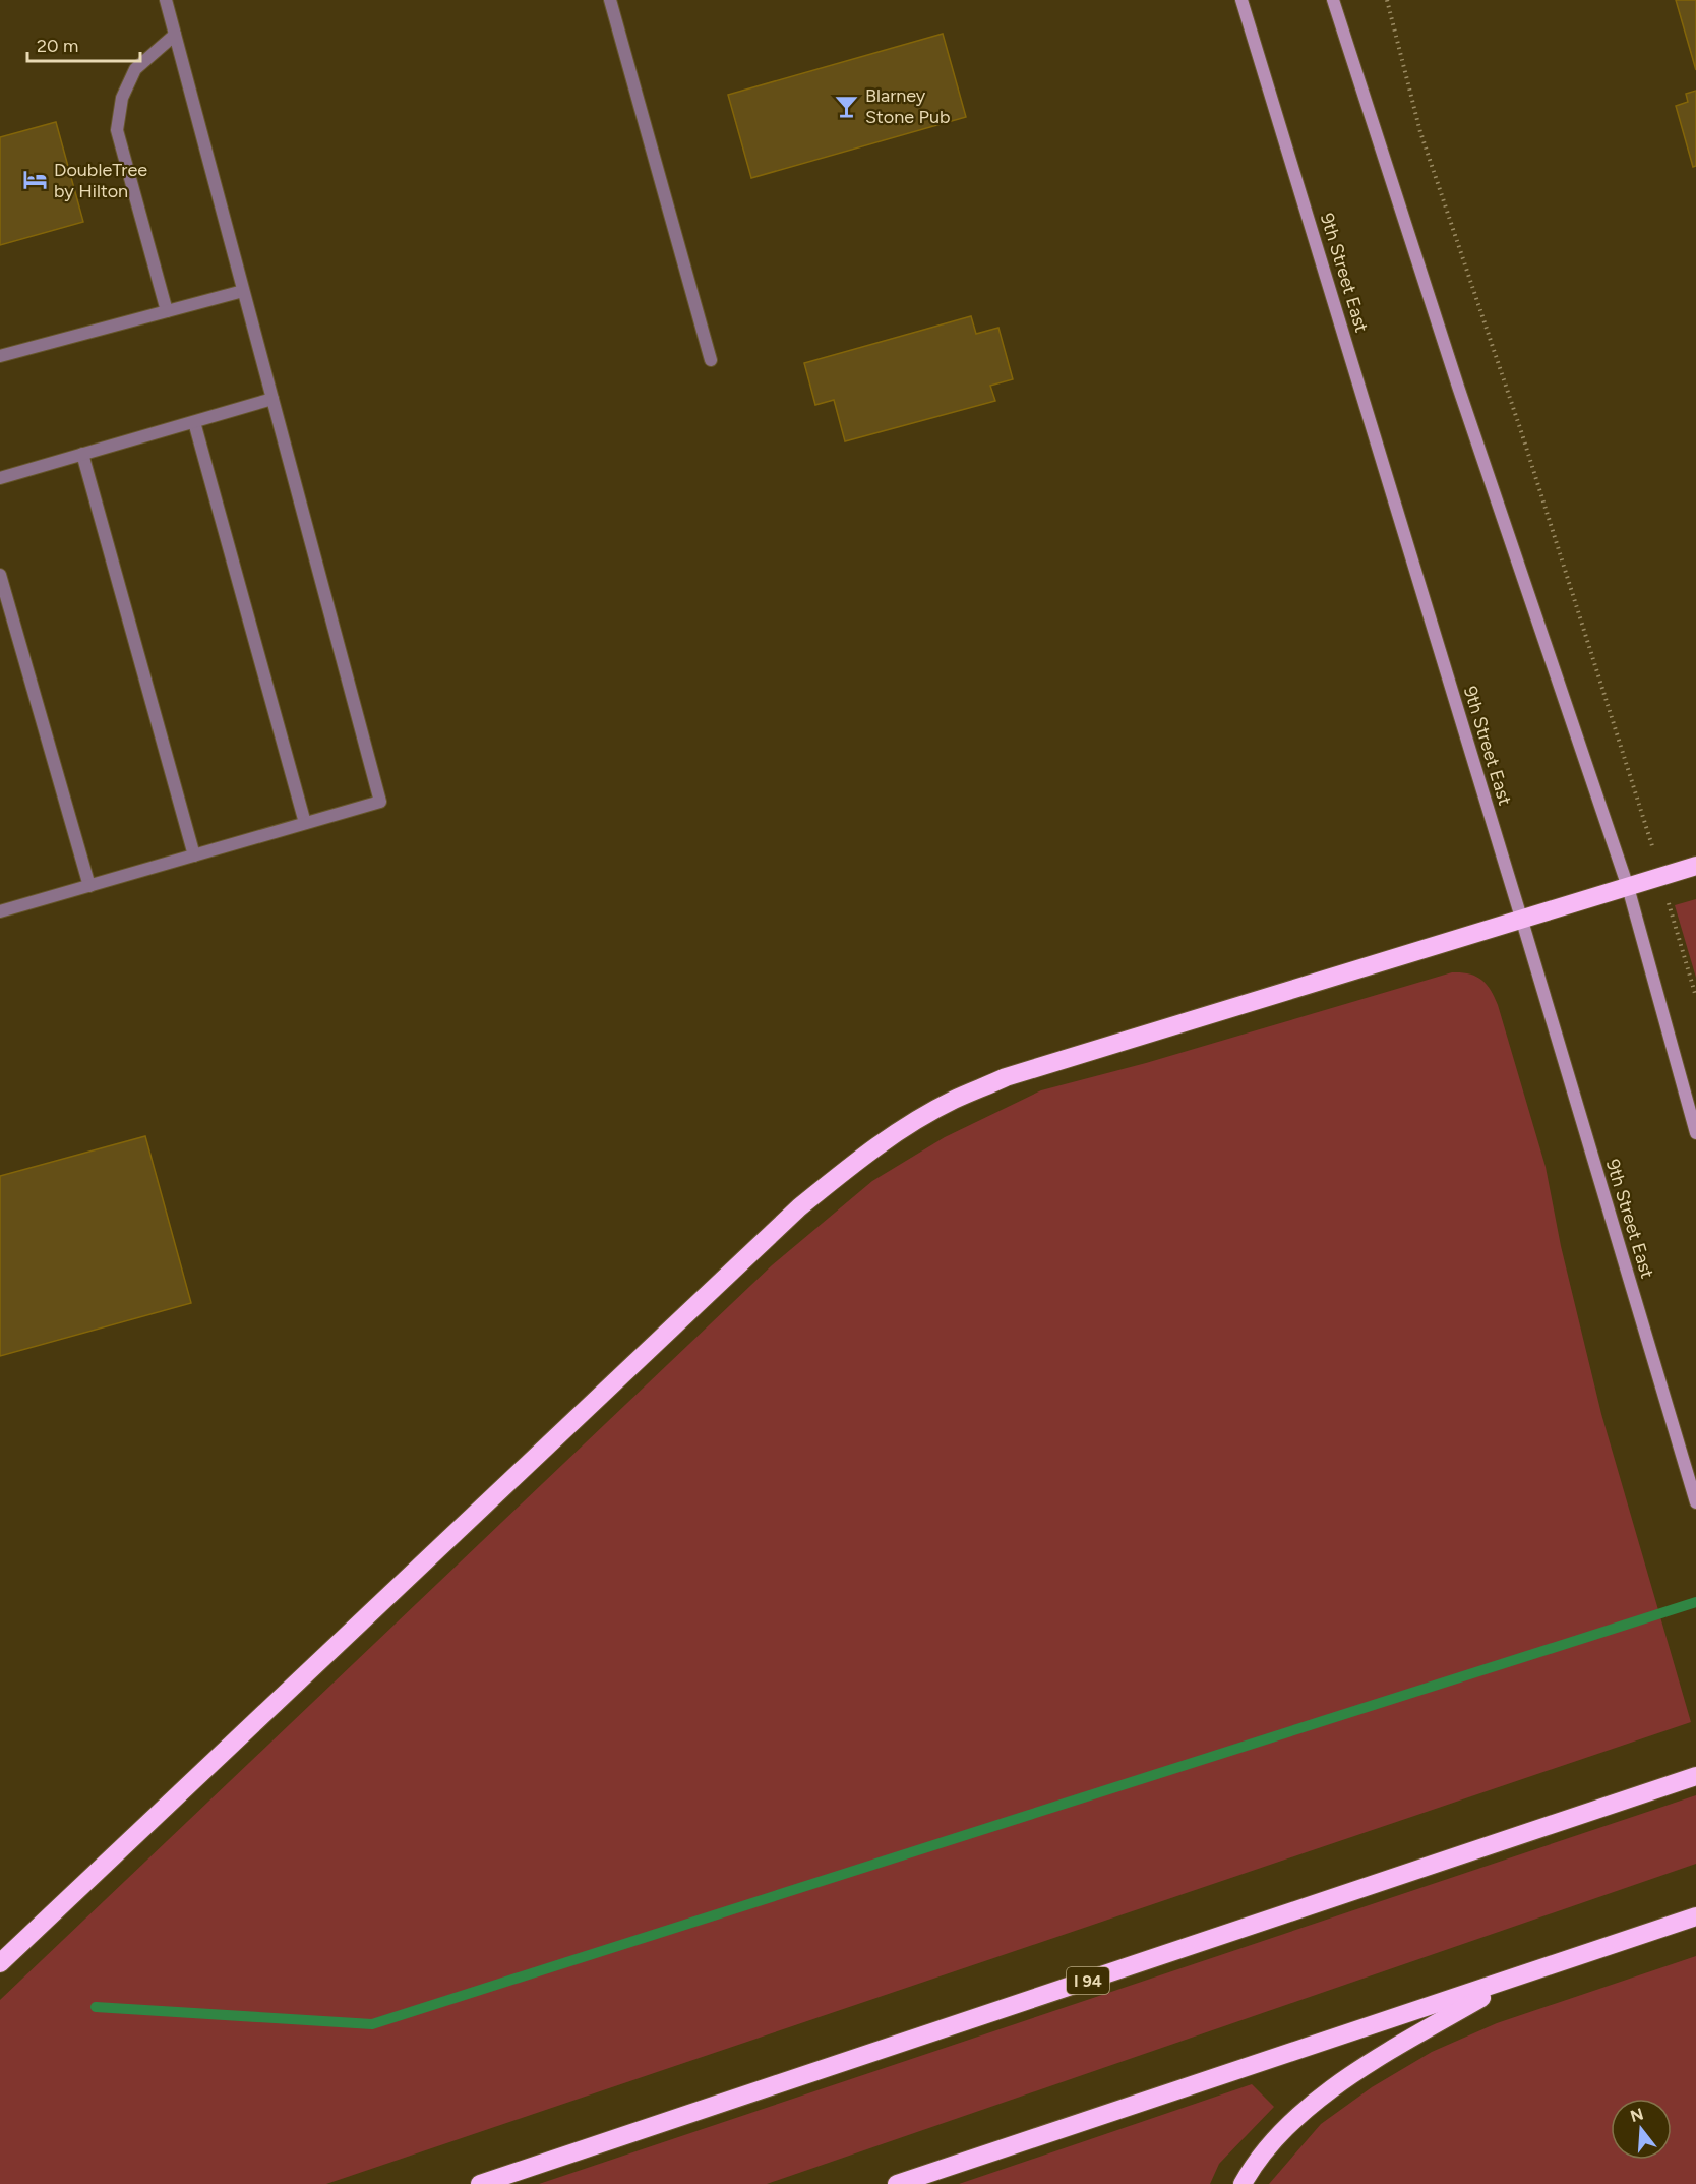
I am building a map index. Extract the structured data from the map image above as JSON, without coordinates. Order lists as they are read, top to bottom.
{
  "streets": {
    "highway": ["I 94"],
    "main road": ["9th Street East"]
  },
  "places": {
    "bar": ["Blarney Stone Pub"],
    "hotel": ["DoubleTree by Hilton"]
  },
  "scale_bar": "20 m",
  "north": "top"
}
